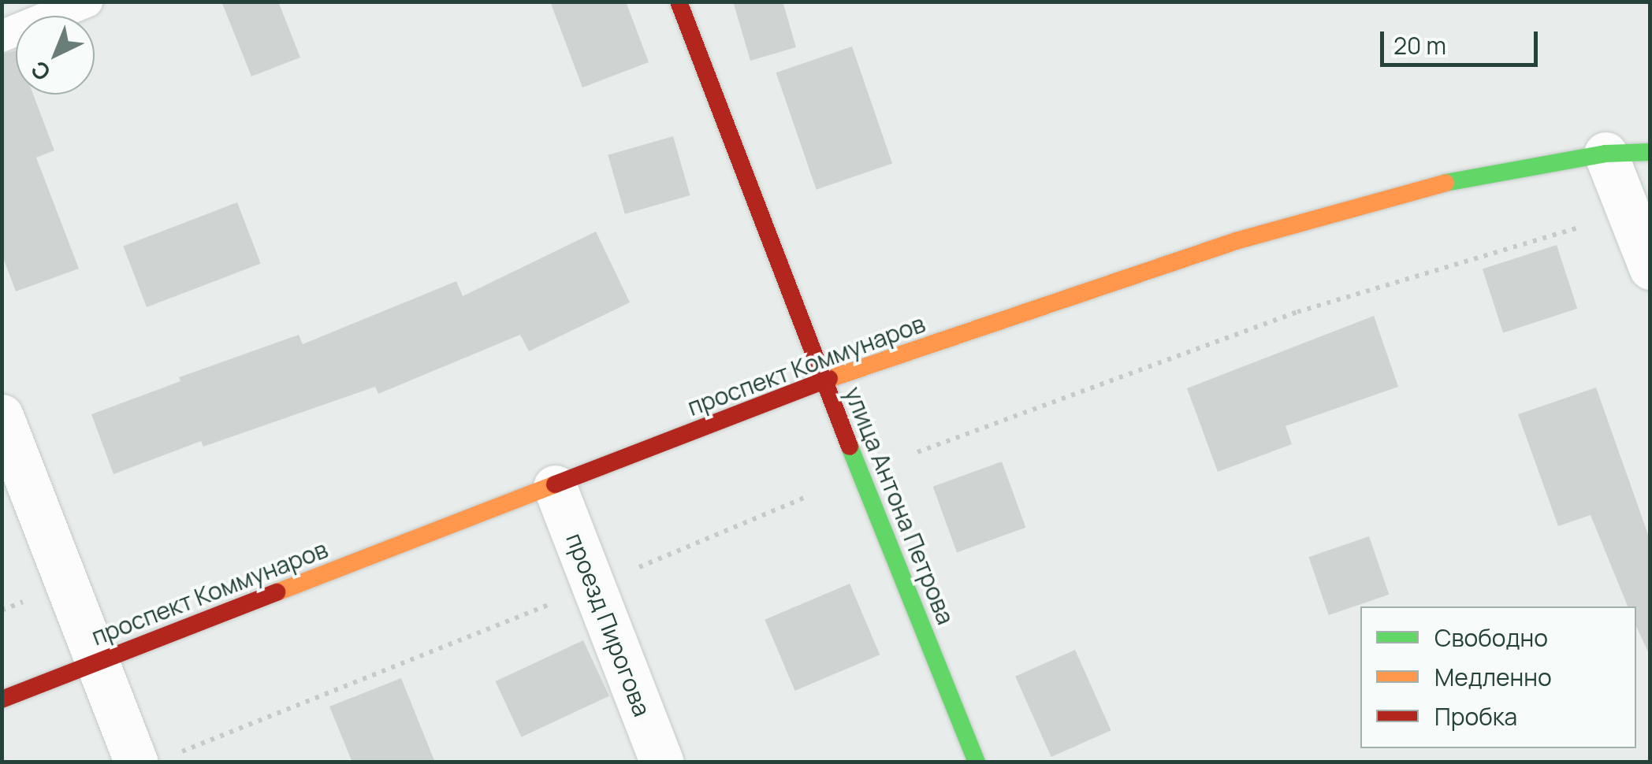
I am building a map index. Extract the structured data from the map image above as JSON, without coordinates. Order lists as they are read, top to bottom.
{
  "streets": {
    "street": ["проспект Коммунаров", "улица Антона Петрова", "проезд Пирогова"]
  },
  "crossings": [
    ["проспект Коммунаров", "улица Антона Петрова"],
    ["проспект Коммунаров", "проезд Пирогова"]
  ],
  "legend": ["Свободно", "Медленно", "Пробка"],
  "scale_bar": "20 m",
  "north": "bottom left"
}
